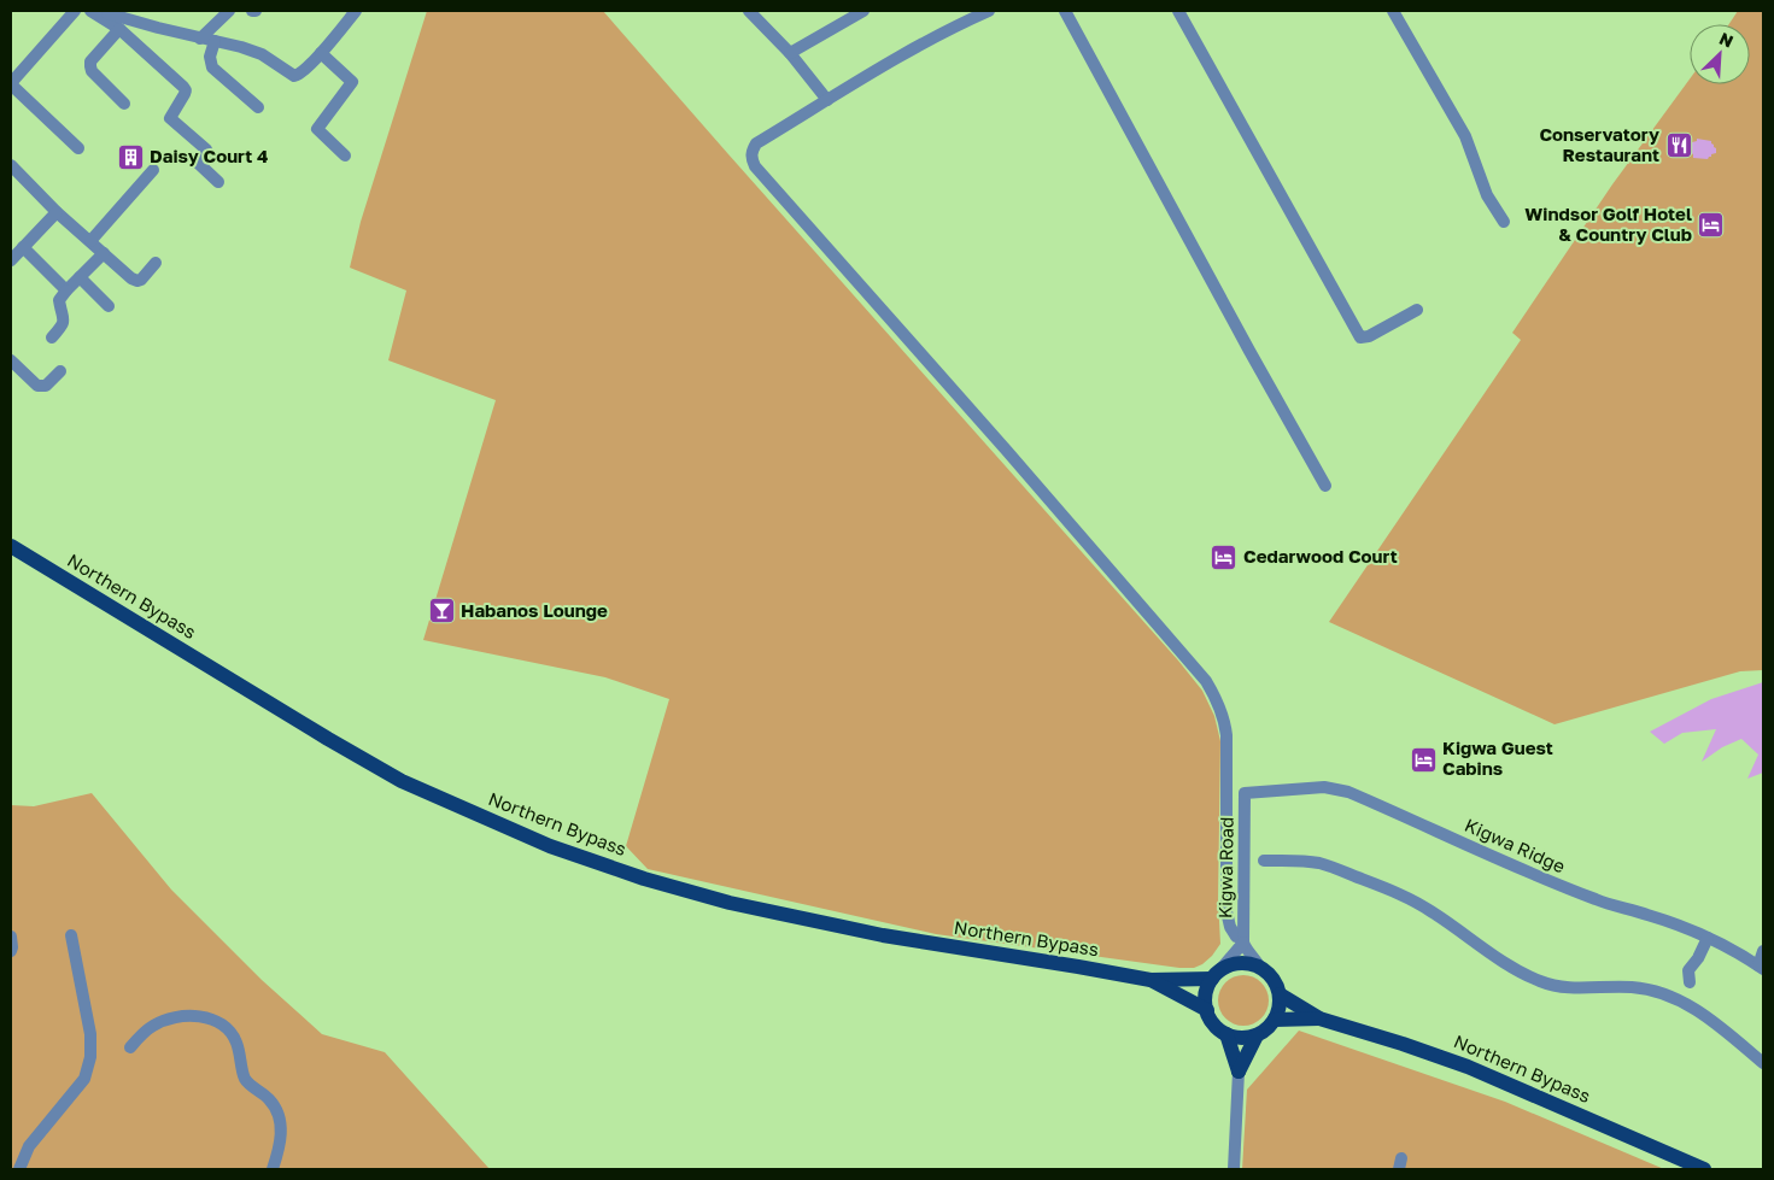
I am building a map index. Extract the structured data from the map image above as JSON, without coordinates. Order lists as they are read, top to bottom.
{
  "streets": {
    "main road": ["Northern Bypass"],
    "street": ["Kigwa Ridge", "Kigwa Road"]
  },
  "crossings": [
    ["Kigwa Ridge", "Kigwa Road"]
  ],
  "places": {
    "restaurant": ["Conservatory Restaurant"],
    "building": ["Daisy Court 4"],
    "hotel": ["Windsor Golf Hotel & Country Club", "Cedarwood Court", "Kigwa Guest Cabins"],
    "bar": ["Habanos Lounge"]
  },
  "north": "top right"
}
